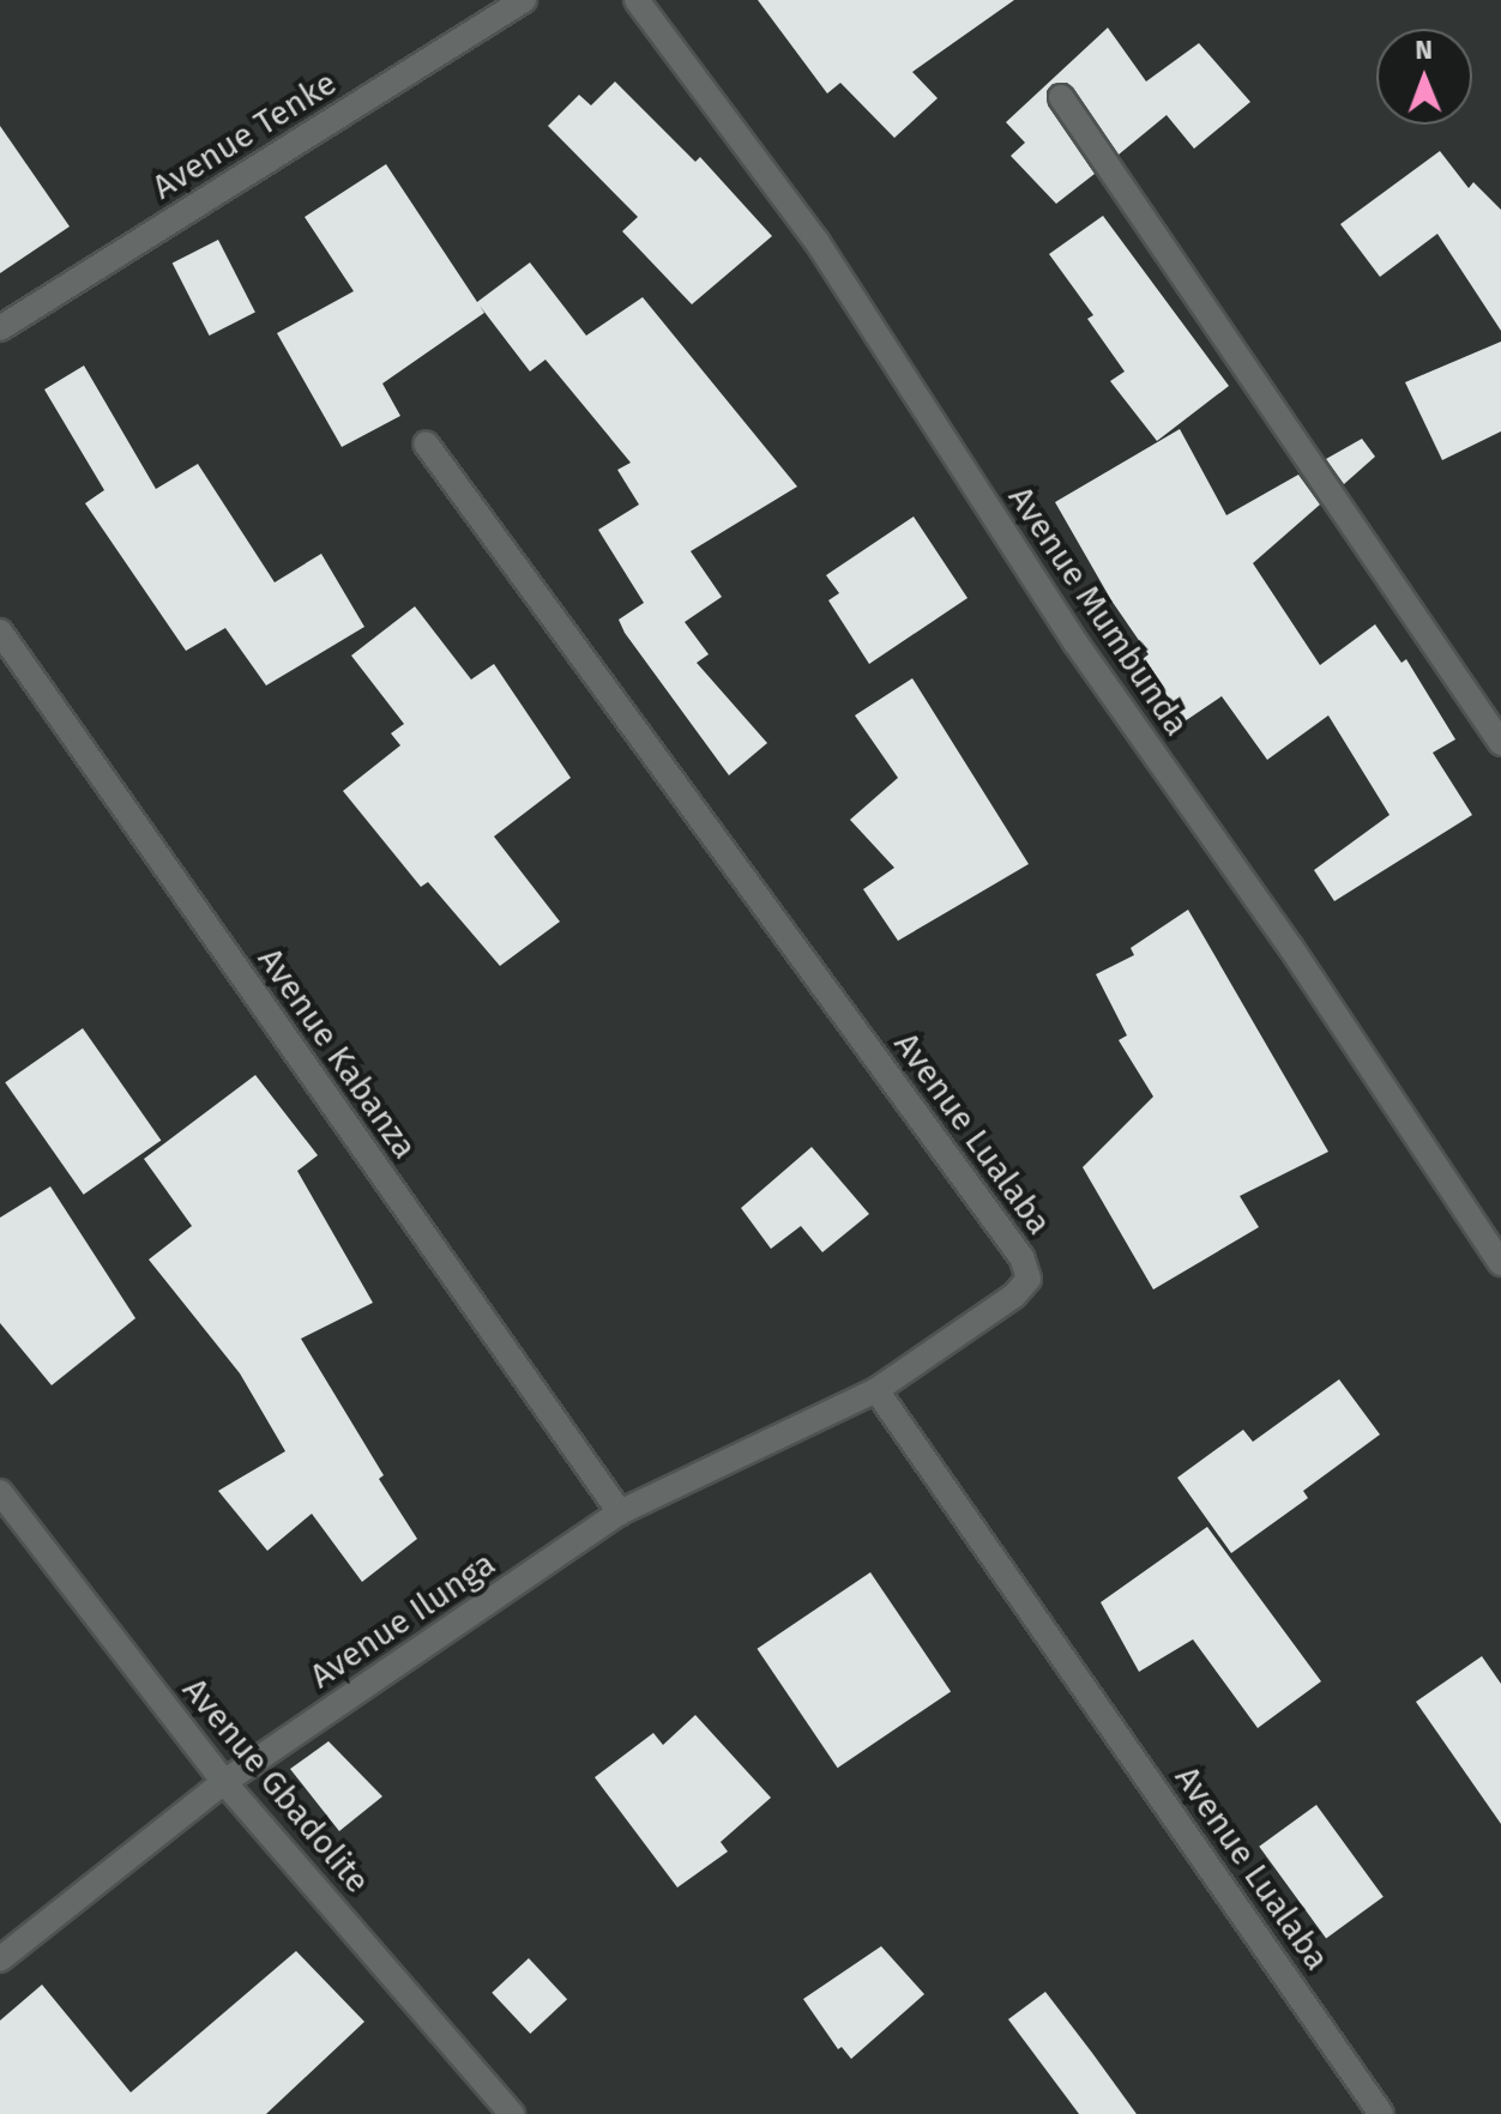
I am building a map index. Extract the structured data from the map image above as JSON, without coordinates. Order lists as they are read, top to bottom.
{
  "streets": {
    "street": [
      "Avenue Tenke",
      "Avenue Mumbunda",
      "Avenue Kabanza",
      "Avenue Lualaba",
      "Avenue Ilunga",
      "Avenue Gbadolite"
    ]
  },
  "crossings": [
    ["Avenue Kabanza", "Avenue Ilunga"],
    ["Avenue Lualaba", "Avenue Ilunga"],
    ["Avenue Ilunga", "Avenue Gbadolite"]
  ],
  "north": "top"
}
